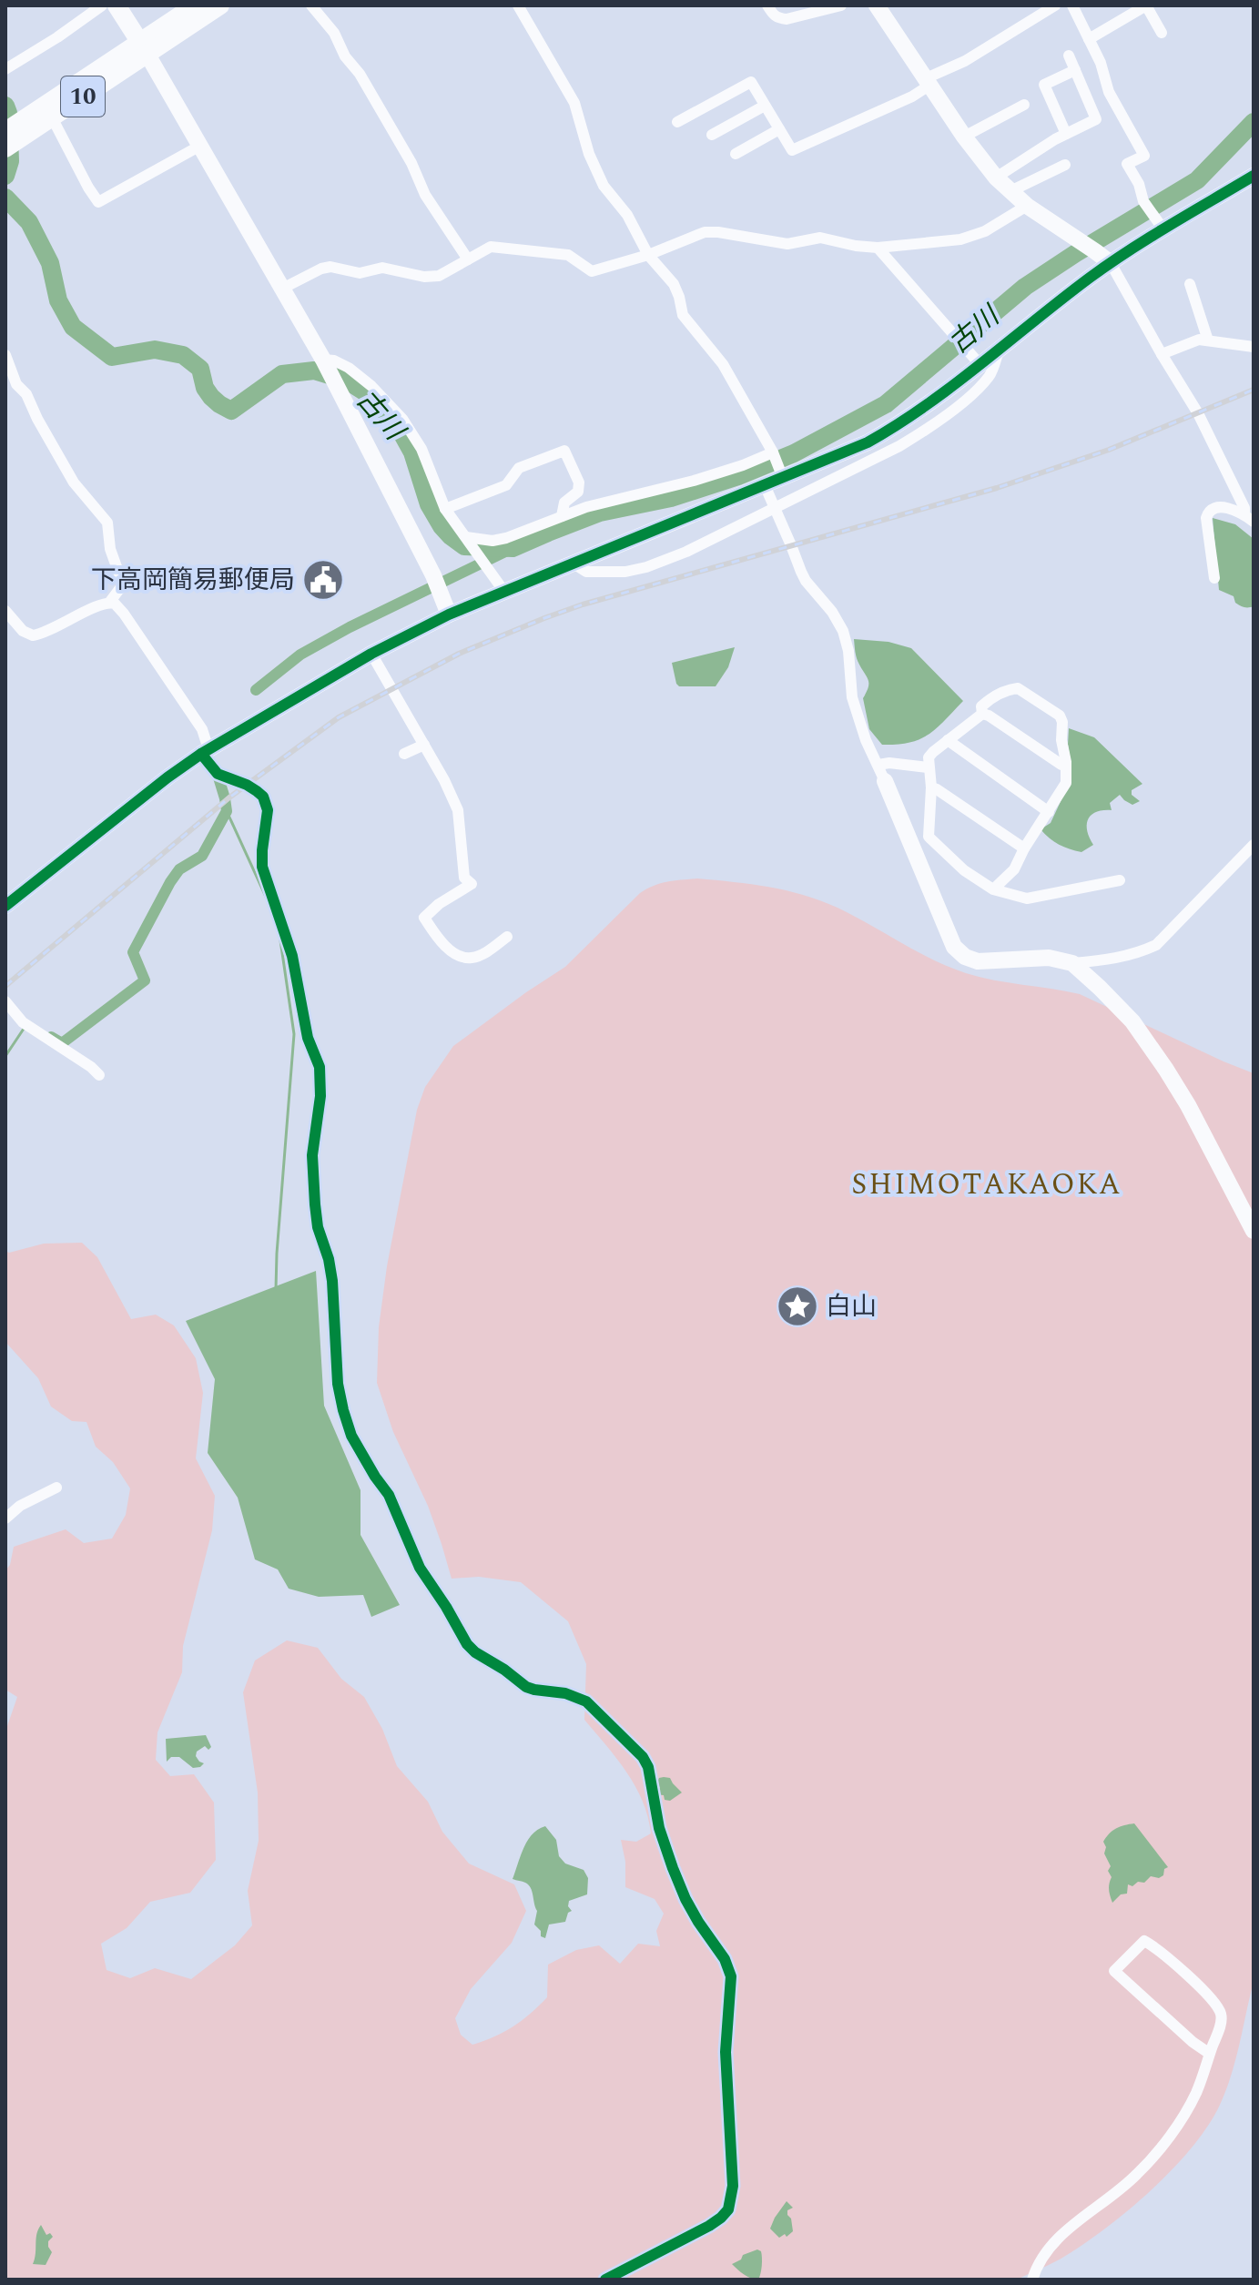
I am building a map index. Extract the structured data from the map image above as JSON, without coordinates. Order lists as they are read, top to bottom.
{
  "streets": {
    "main road": ["10"]
  },
  "districts": ["SHIMOTAKAOKA"],
  "water": ["古川"],
  "places": {
    "public building": ["下高岡簡易郵便局"],
    "place": ["白山"]
  }
}
